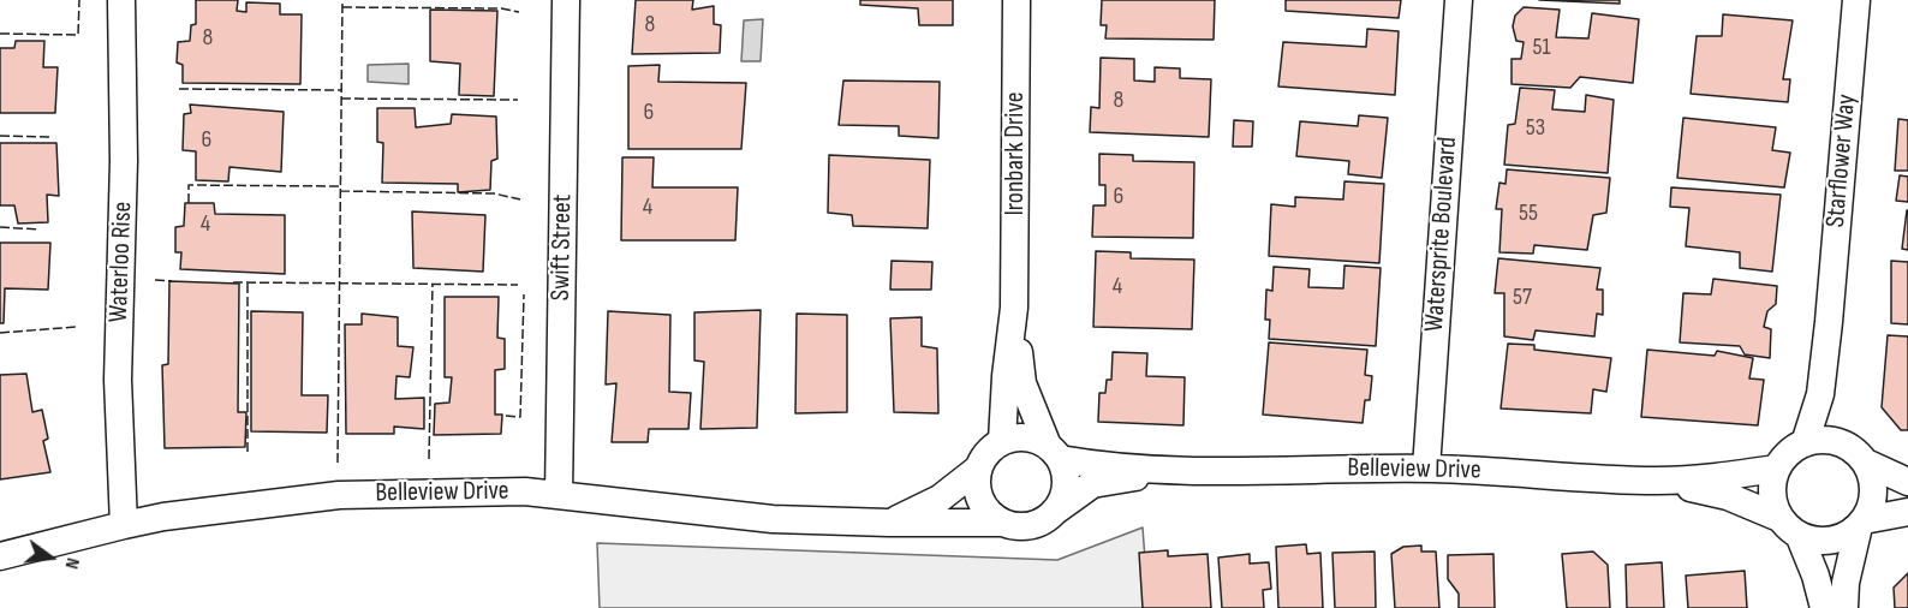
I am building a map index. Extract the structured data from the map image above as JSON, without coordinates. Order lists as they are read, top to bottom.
{
  "streets": {
    "street": [
      "Ironbark Drive",
      "Starflower Way",
      "Watersprite Boulevard",
      "Swift Street",
      "Waterloo Rise",
      "Belleview Drive"
    ]
  },
  "crossings": [
    ["Ironbark Drive", "Belleview Drive"],
    ["Starflower Way", "Belleview Drive"],
    ["Watersprite Boulevard", "Belleview Drive"],
    ["Swift Street", "Belleview Drive"],
    ["Waterloo Rise", "Belleview Drive"]
  ],
  "house_numbers": [
    "8",
    "8",
    "51",
    "8",
    "6",
    "53",
    "6",
    "6",
    "4",
    "55",
    "4",
    "4",
    "57"
  ],
  "north": "right"
}
